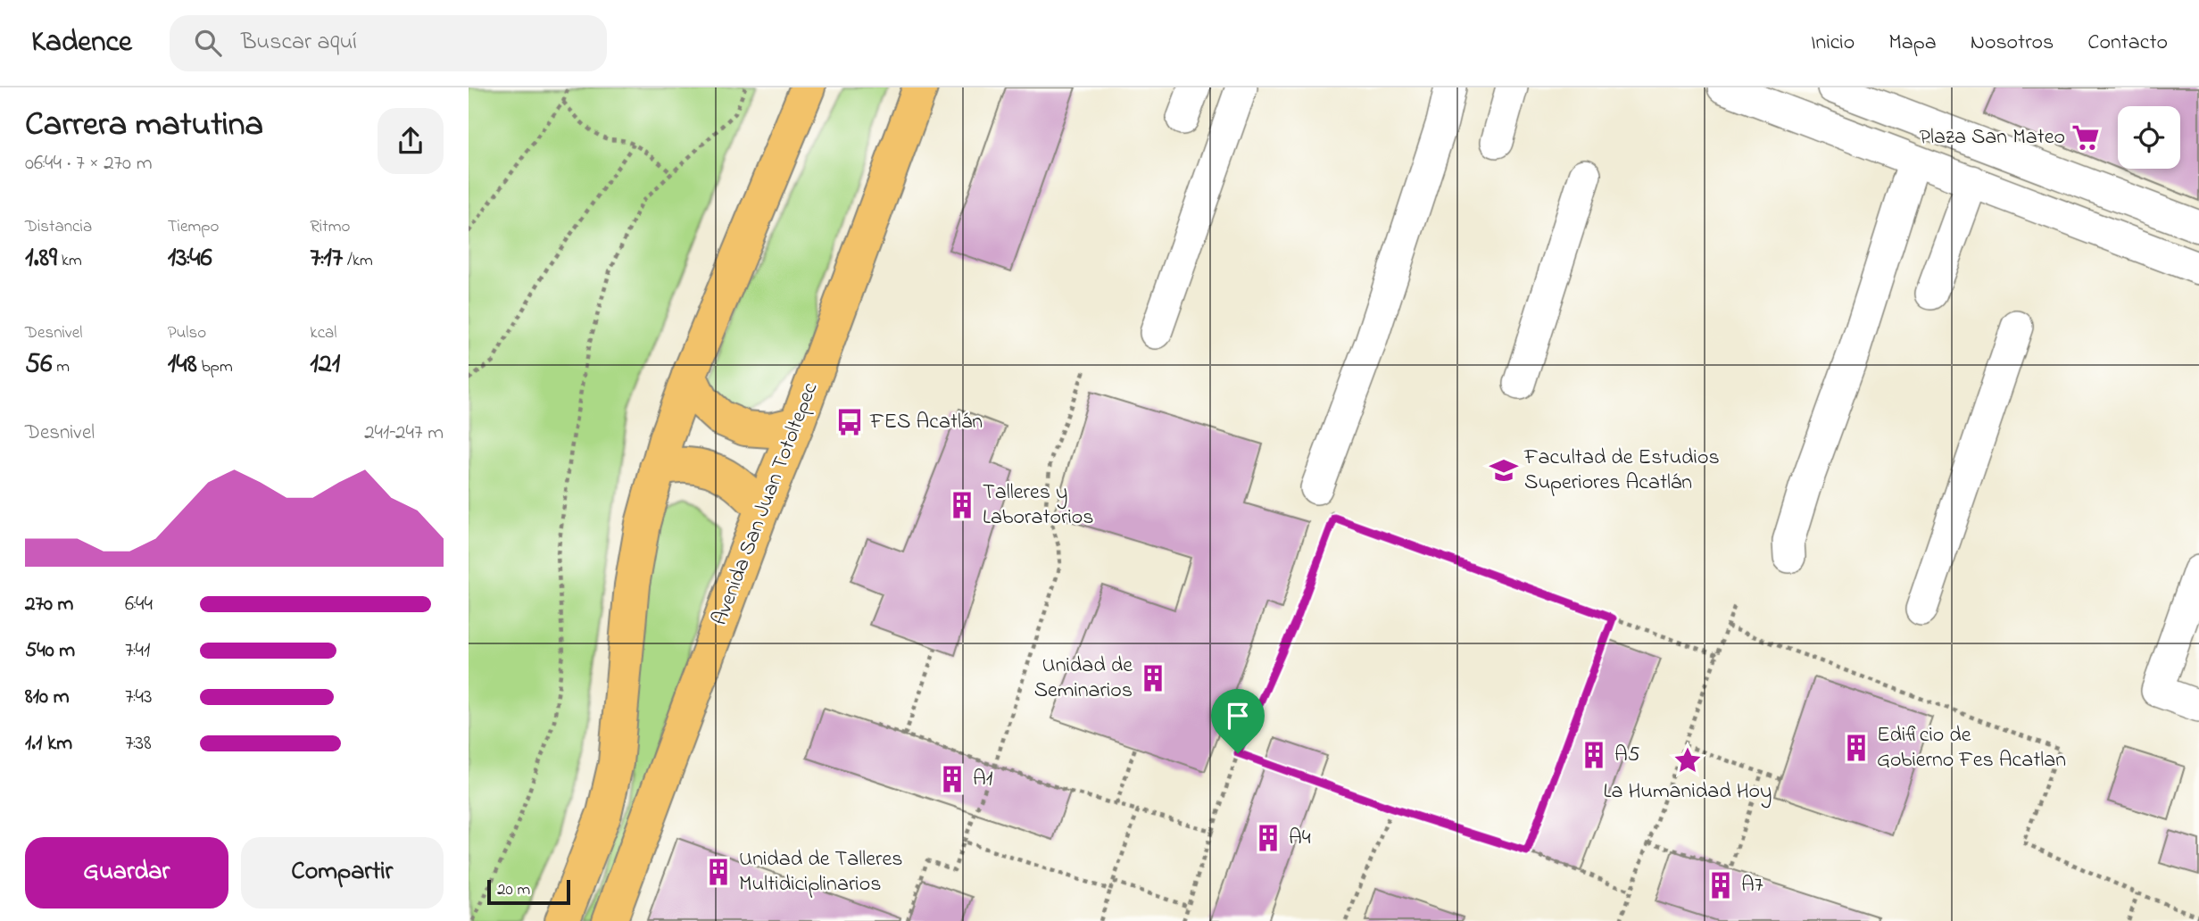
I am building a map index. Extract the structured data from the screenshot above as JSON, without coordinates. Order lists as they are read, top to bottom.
{
  "streets": {
    "main road": ["Avenida San Juan Totoltepec"]
  },
  "places": {
    "supermarket": ["Plaza San Mateo"],
    "bus stop": ["FES Acatlán"],
    "school or university": ["Facultad de Estudios Superiores Acatlán"],
    "building": [
      "Talleres y Laboratorios",
      "Unidad de Seminarios",
      "Edificio de Gobierno Fes Acatlan",
      "A5",
      "A1",
      "A4",
      "Unidad de Talleres Multidiciplinarios",
      "A7"
    ],
    "place": ["La Humanidad Hoy"]
  },
  "scale_bar": "20 m",
  "page": {
    "header": "Kadence",
    "search": "Buscar aquí",
    "nav": [
      "Inicio",
      "Mapa",
      "Nosotros",
      "Contacto"
    ],
    "heading": ["Carrera matutina", "06:44 · 7 × 270 m"],
    "stats": [
      ["Distancia", "1.89 km"],
      ["Tiempo", "13:46"],
      ["Ritmo", "7:17 /km"],
      ["Desnivel", "56 m"],
      ["Pulso", "148 bpm"],
      ["kcal", "121"]
    ],
    "chart": ["Desnivel", "241–247 m"],
    "list": [
      {
        "name": "270 m",
        "note": "6:44"
      },
      {
        "name": "540 m",
        "note": "7:41"
      },
      {
        "name": "810 m",
        "note": "7:43"
      },
      {
        "name": "1.1 km",
        "note": "7:38"
      }
    ],
    "buttons": ["Guardar", "Compartir"],
    "scale": "20 m"
  }
}
